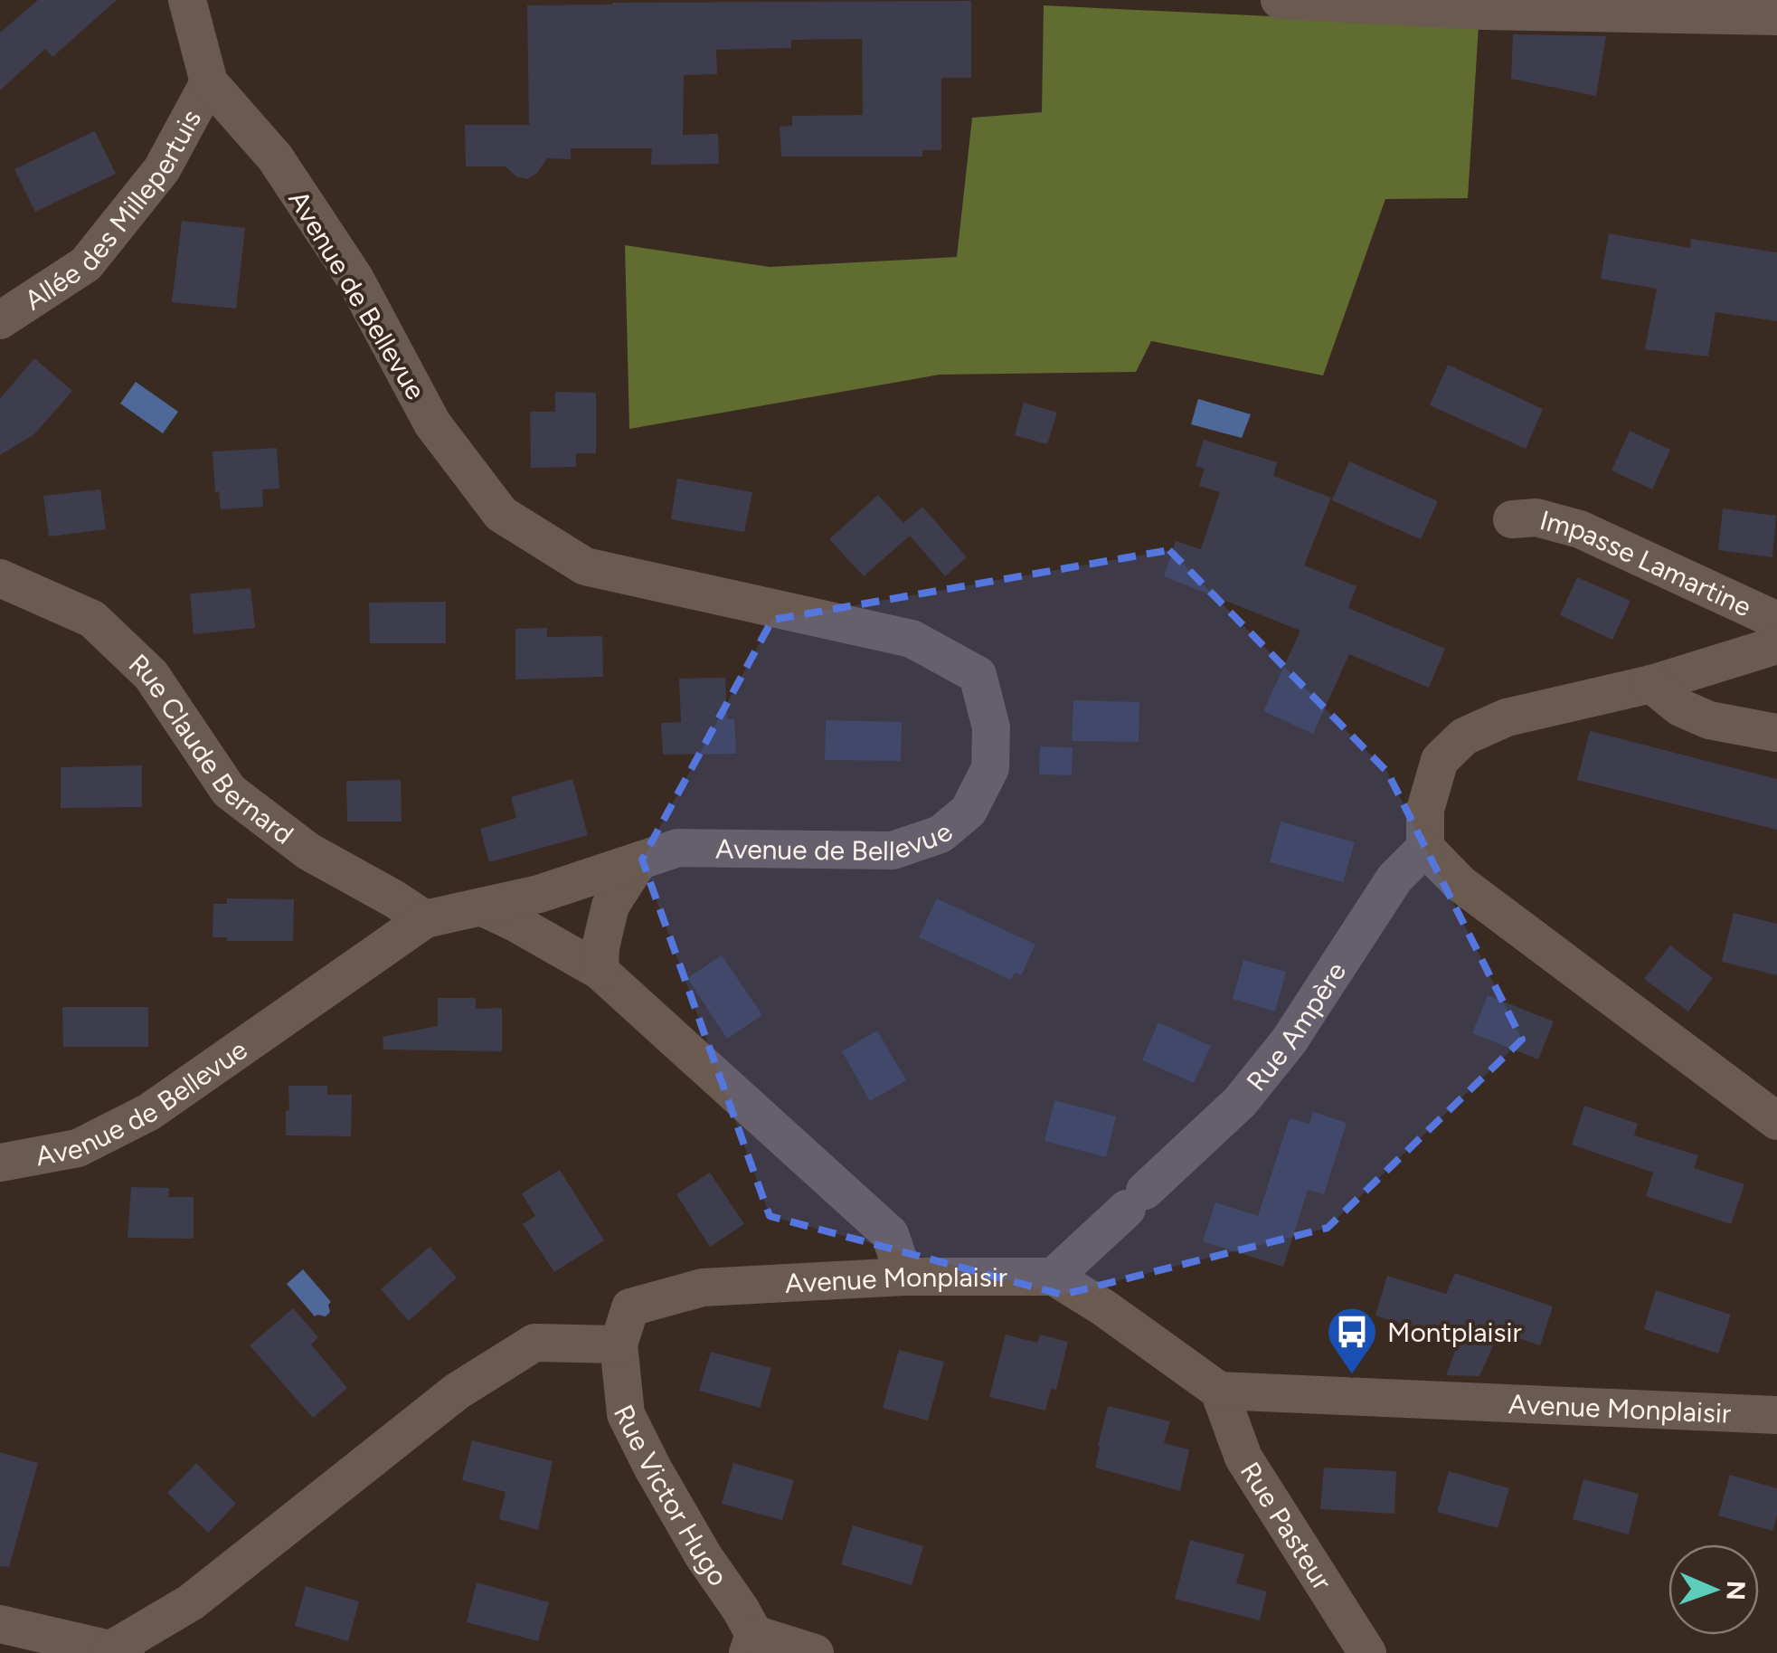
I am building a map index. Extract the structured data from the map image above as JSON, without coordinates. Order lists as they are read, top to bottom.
{
  "streets": {
    "street": [
      "Allée des Millepertuis",
      "Avenue de Bellevue",
      "Impasse Lamartine",
      "Rue Claude Bernard",
      "Rue Ampère",
      "Avenue Monplaisir",
      "Rue Victor Hugo",
      "Rue Pasteur"
    ]
  },
  "crossings": [
    ["Allée des Millepertuis", "Avenue de Bellevue"],
    ["Avenue de Bellevue", "Rue Claude Bernard"],
    ["Rue Ampère", "Avenue Monplaisir"],
    ["Avenue Monplaisir", "Rue Victor Hugo"],
    ["Avenue Monplaisir", "Rue Pasteur"]
  ],
  "places": {
    "bus stop": ["Montplaisir"]
  },
  "north": "right"
}
